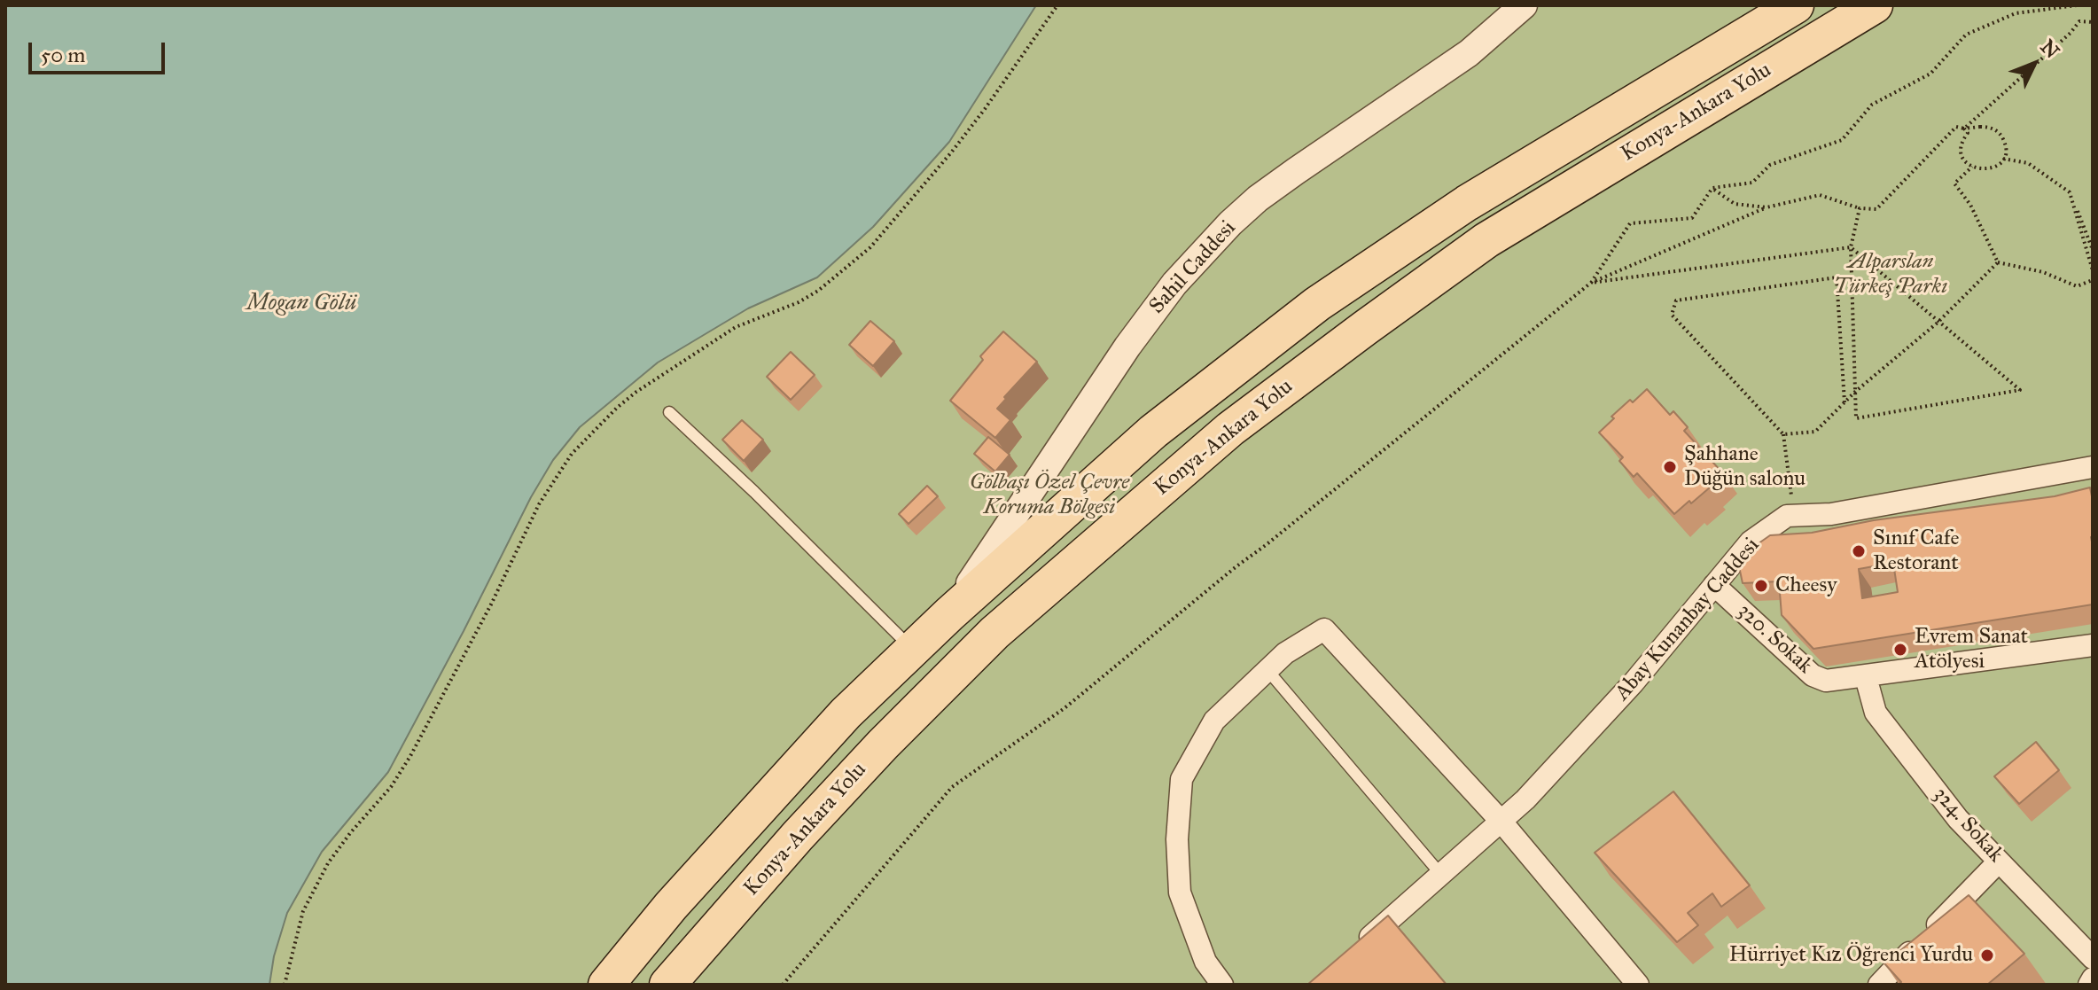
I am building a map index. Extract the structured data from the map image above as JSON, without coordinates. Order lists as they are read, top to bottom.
{
  "streets": {
    "highway": ["Konya-Ankara Yolu"],
    "street": [
      "Sahil Caddesi",
      "Abay Kunanbay Caddesi",
      "320. Sokak",
      "324. Sokak"
    ]
  },
  "crossings": [
    ["Abay Kunanbay Caddesi", "320. Sokak"],
    ["320. Sokak", "324. Sokak"]
  ],
  "water": ["Mogan Gölü"],
  "parks": ["Alparslan Türkeş Parkı", "Gölbaşı Özel Çevre Koruma Bölgesi"],
  "places": [
    "Şahhane Düğün salonu",
    "Sınıf Cafe Restorant",
    "Cheesy",
    "Evrem Sanat Atölyesi",
    "Hürriyet Kız Öğrenci Yurdu"
  ],
  "scale_bar": "50 m",
  "north": "top right"
}
